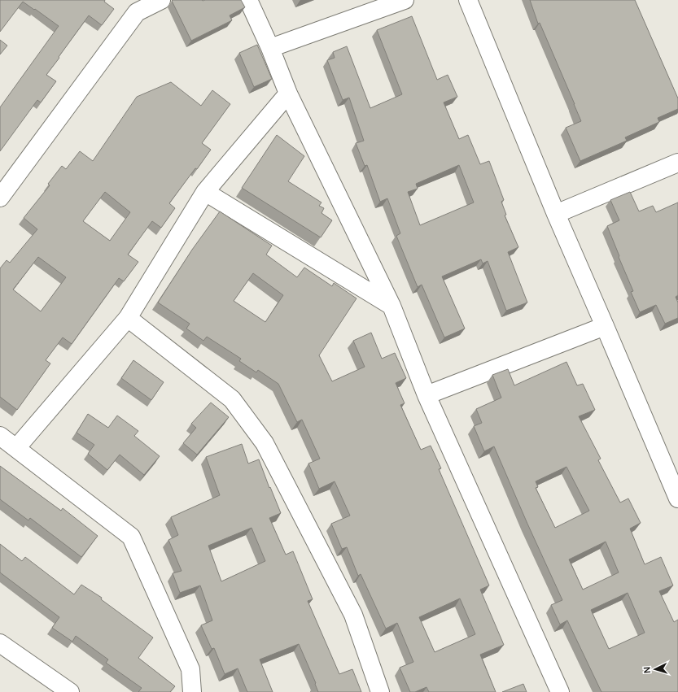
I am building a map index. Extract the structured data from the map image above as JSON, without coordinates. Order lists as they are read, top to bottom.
{
  "north": "left"
}
